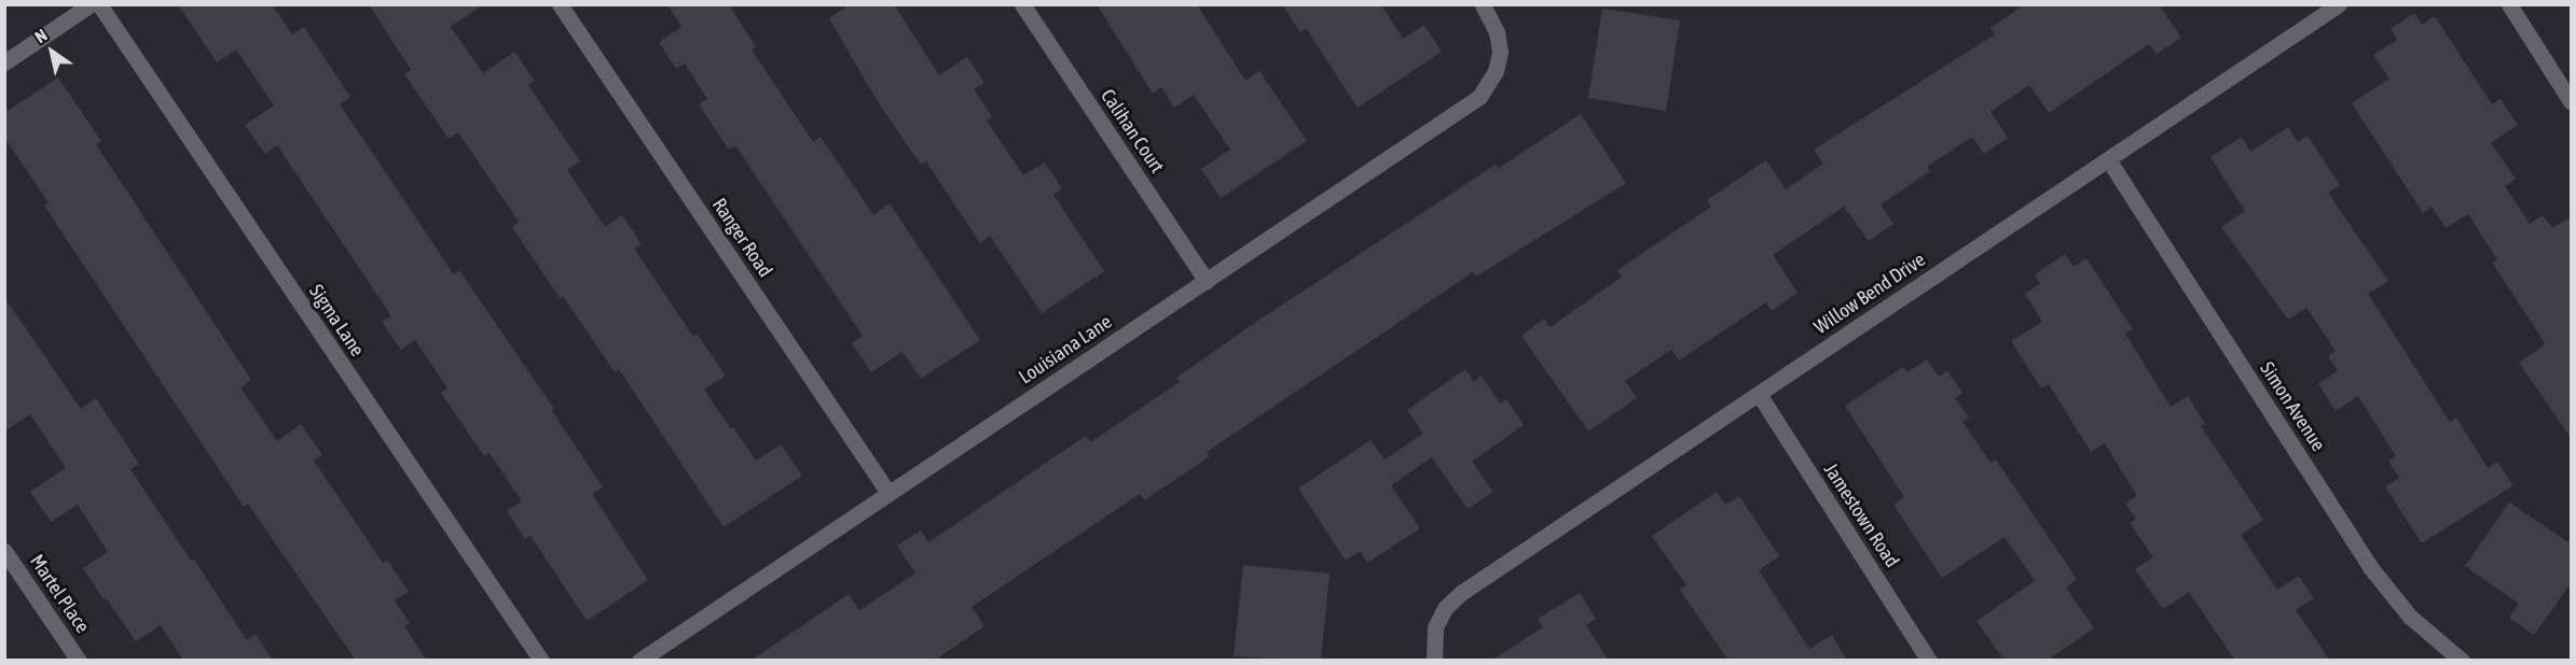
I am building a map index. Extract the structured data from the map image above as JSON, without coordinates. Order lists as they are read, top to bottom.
{
  "streets": {
    "street": [
      "Calihan Court",
      "Ranger Road",
      "Willow Bend Drive",
      "Sigma Lane",
      "Louisiana Lane",
      "Simon Avenue",
      "Jamestown Road",
      "Martel Place"
    ]
  },
  "crossings": [
    ["Calihan Court", "Louisiana Lane"],
    ["Ranger Road", "Louisiana Lane"],
    ["Willow Bend Drive", "Simon Avenue"],
    ["Willow Bend Drive", "Jamestown Road"]
  ],
  "north": "top left"
}
